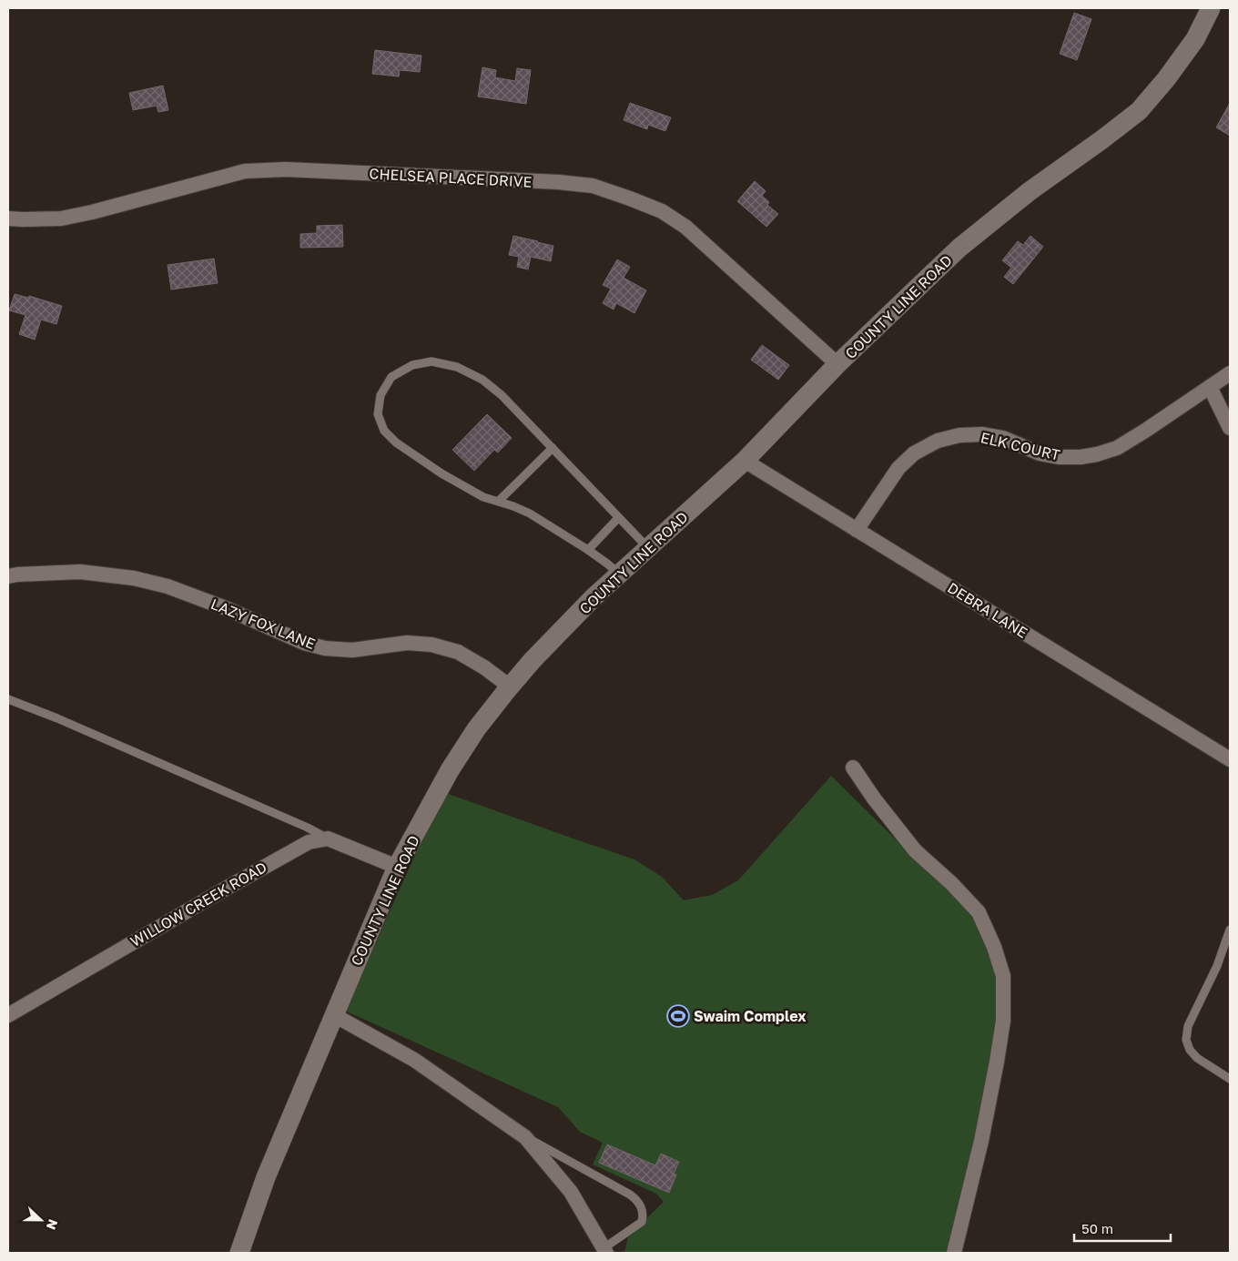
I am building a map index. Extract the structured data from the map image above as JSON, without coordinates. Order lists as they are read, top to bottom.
{
  "streets": {
    "street": [
      "CHELSEA PLACE DRIVE",
      "COUNTY LINE ROAD",
      "ELK COURT",
      "DEBRA LANE",
      "LAZY FOX LANE",
      "WILLOW CREEK ROAD"
    ]
  },
  "crossings": [
    ["CHELSEA PLACE DRIVE", "COUNTY LINE ROAD"],
    ["COUNTY LINE ROAD", "DEBRA LANE"],
    ["COUNTY LINE ROAD", "LAZY FOX LANE"],
    ["ELK COURT", "DEBRA LANE"]
  ],
  "places": {
    "sports": ["Swaim Complex"]
  },
  "scale_bar": "50 m",
  "north": "right"
}
